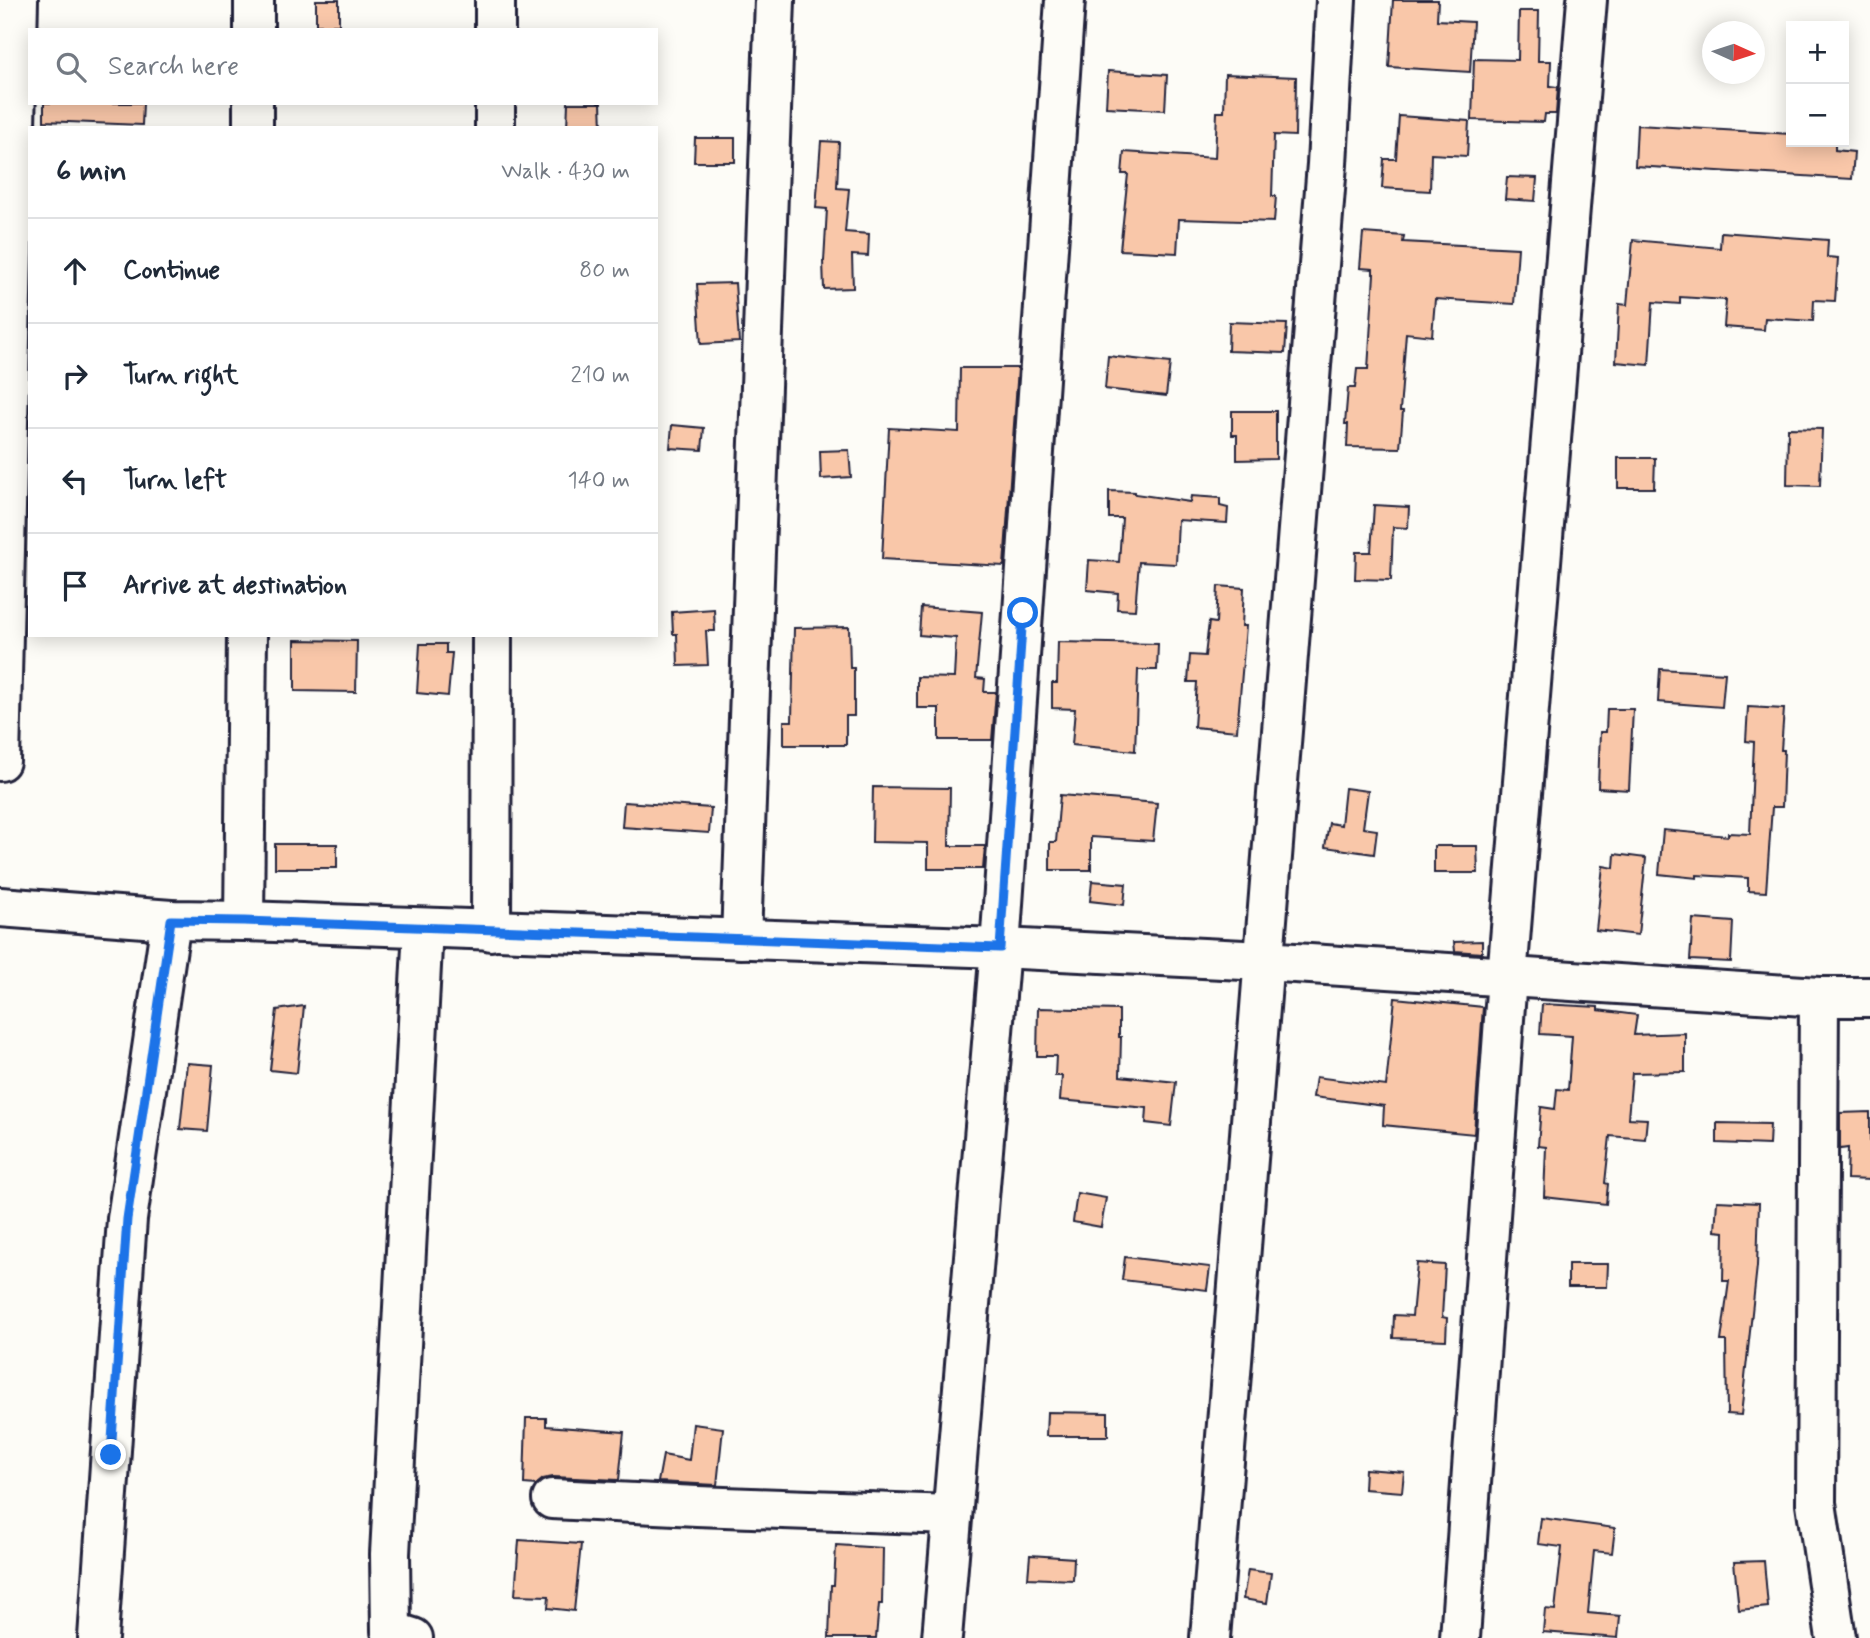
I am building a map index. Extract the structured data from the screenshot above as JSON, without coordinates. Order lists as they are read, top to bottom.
{
  "north": "right",
  "page": {
    "map_buttons": ["+", "−"],
    "search": "Search here",
    "heading": ["6 min", "Walk · 430 m"],
    "list": [
      ["Continue", "80 m"],
      ["Turn right", "210 m"],
      ["Turn left", "140 m"],
      "Arrive at destination"
    ]
  }
}
